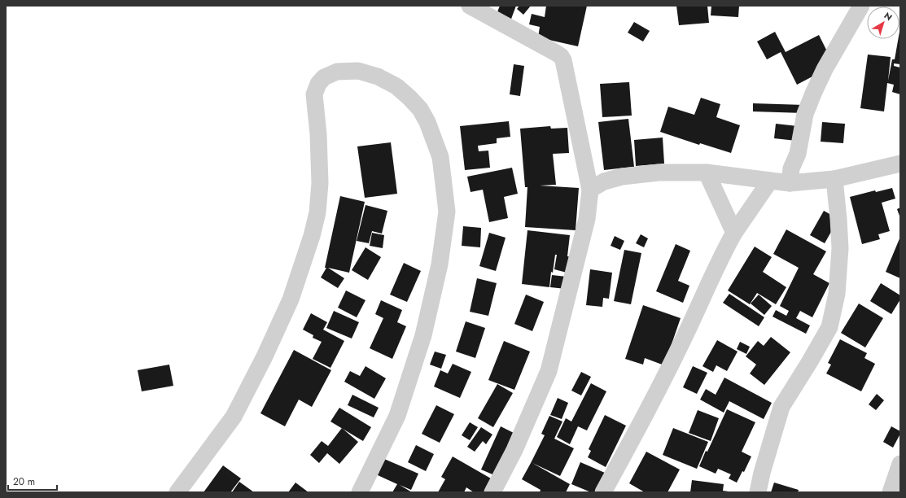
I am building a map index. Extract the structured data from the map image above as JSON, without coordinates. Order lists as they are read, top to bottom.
{
  "scale_bar": "20 m",
  "north": "top right"
}
